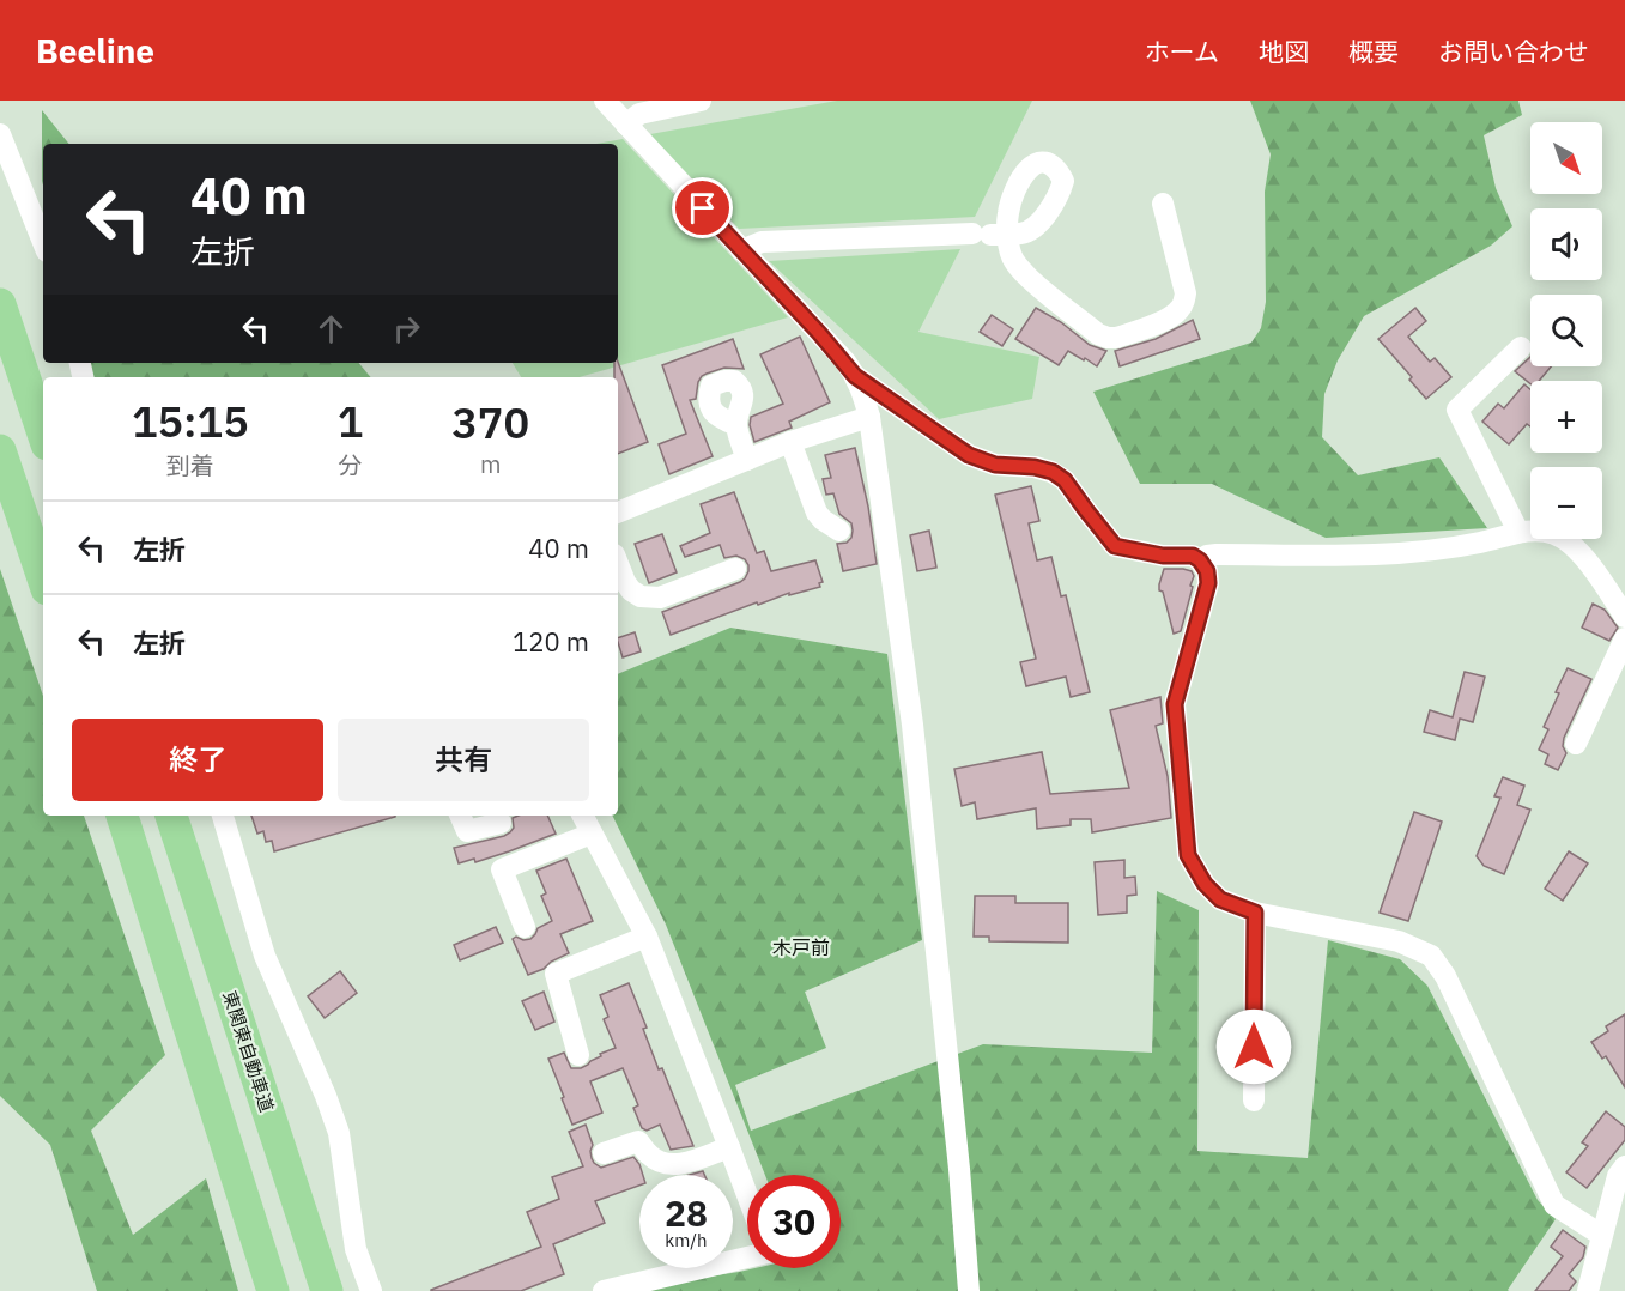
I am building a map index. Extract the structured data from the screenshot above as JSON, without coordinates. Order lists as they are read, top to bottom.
{
  "streets": {
    "highway": ["東関東自動車道"]
  },
  "districts": ["木戸前"],
  "north": "bottom right",
  "page": {
    "header": "Beeline",
    "nav": [
      "ホーム",
      "地図",
      "概要",
      "お問い合わせ"
    ],
    "map_buttons": ["+", "−"],
    "turn": ["40 m", "左折"],
    "eta": [
      "15:15",
      "到着",
      "1",
      "分",
      "370",
      "m"
    ],
    "list": [
      {
        "name": "左折",
        "value": "40 m"
      },
      {
        "name": "左折",
        "value": "120 m"
      }
    ],
    "buttons": ["終了", "共有"],
    "speed": "28 km/h",
    "limit": "30"
  }
}
